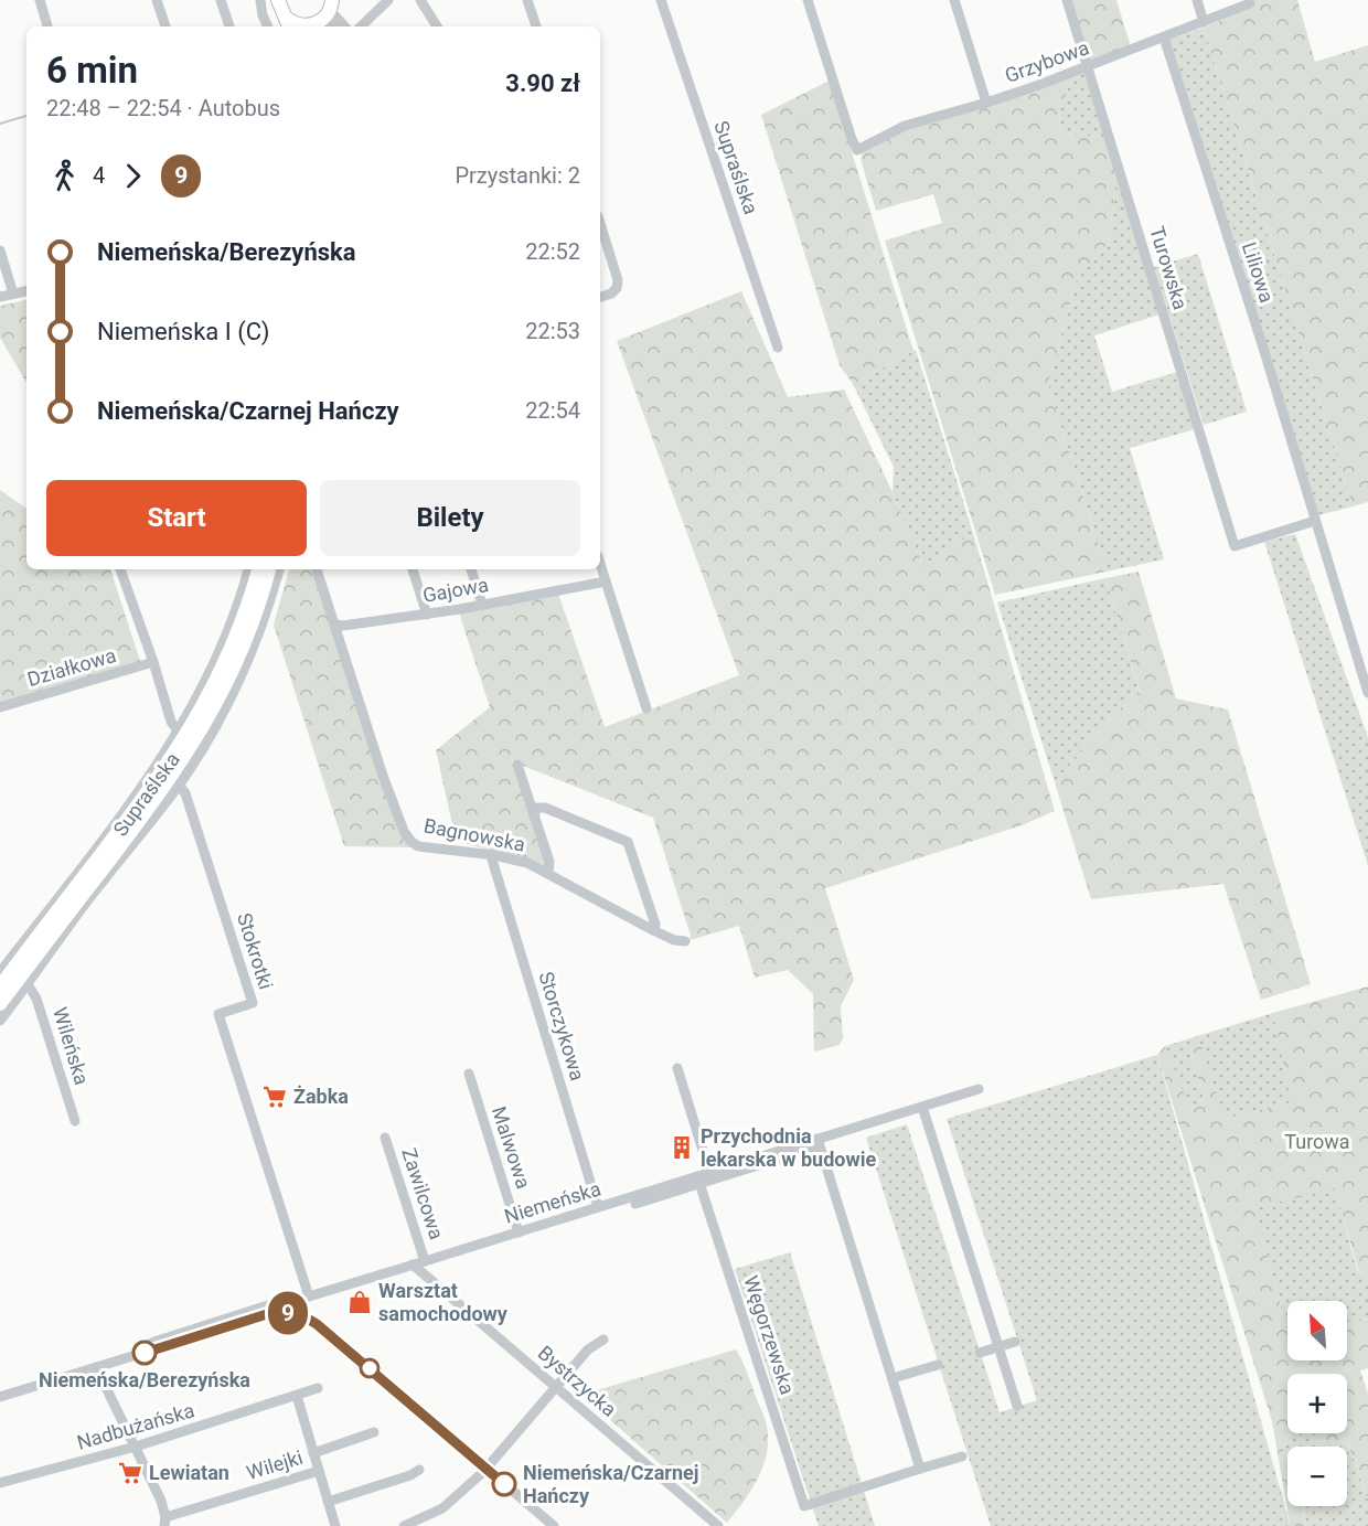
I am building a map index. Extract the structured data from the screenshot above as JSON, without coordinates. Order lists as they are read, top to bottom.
{
  "streets": {
    "street": [
      "Grzybowa",
      "Supraślska",
      "Turowska",
      "Liliowa",
      "Gajowa",
      "Działkowa",
      "Bagnowska",
      "Stokrotki",
      "Storczykowa",
      "Wileńska",
      "Malwowa",
      "Zawilcowa",
      "Niemeńska",
      "Węgorzewska",
      "Bystrzycka",
      "Nadbużańska",
      "Wilejki"
    ]
  },
  "crossings": [
    ["Grzybowa", "Turowska"],
    ["Grzybowa", "Liliowa"],
    ["Supraślska", "Stokrotki"],
    ["Supraślska", "Wileńska"],
    ["Turowska", "Liliowa"],
    ["Gajowa", "Bagnowska"],
    ["Bagnowska", "Storczykowa"],
    ["Stokrotki", "Niemeńska"],
    ["Storczykowa", "Niemeńska"],
    ["Malwowa", "Niemeńska"],
    ["Zawilcowa", "Niemeńska"],
    ["Niemeńska", "Węgorzewska"],
    ["Niemeńska", "Bystrzycka"]
  ],
  "parks": ["Turowa"],
  "places": {
    "supermarket": ["Żabka", "Lewiatan"],
    "building": ["Przychodnia lekarska w budowie"],
    "shop": ["Warsztat samochodowy"],
    "other": ["Niemeńska/Berezyńska", "Niemeńska/Czarnej Hańczy"]
  },
  "lines": ["bus line 9"],
  "north": "top left",
  "page": {
    "on_map": "9",
    "heading": ["6 min", "22:48 – 22:54 · Autobus", "3.90 zł"],
    "legs": ["4", "9", "Przystanki: 2"],
    "list": [
      {
        "name": "Niemeńska/Berezyńska",
        "value": "22:52"
      },
      {
        "name": "Niemeńska I (C)",
        "value": "22:53"
      },
      {
        "name": "Niemeńska/Czarnej Hańczy",
        "value": "22:54"
      }
    ],
    "buttons": ["Start", "Bilety"],
    "map_buttons": ["+", "−"]
  }
}
